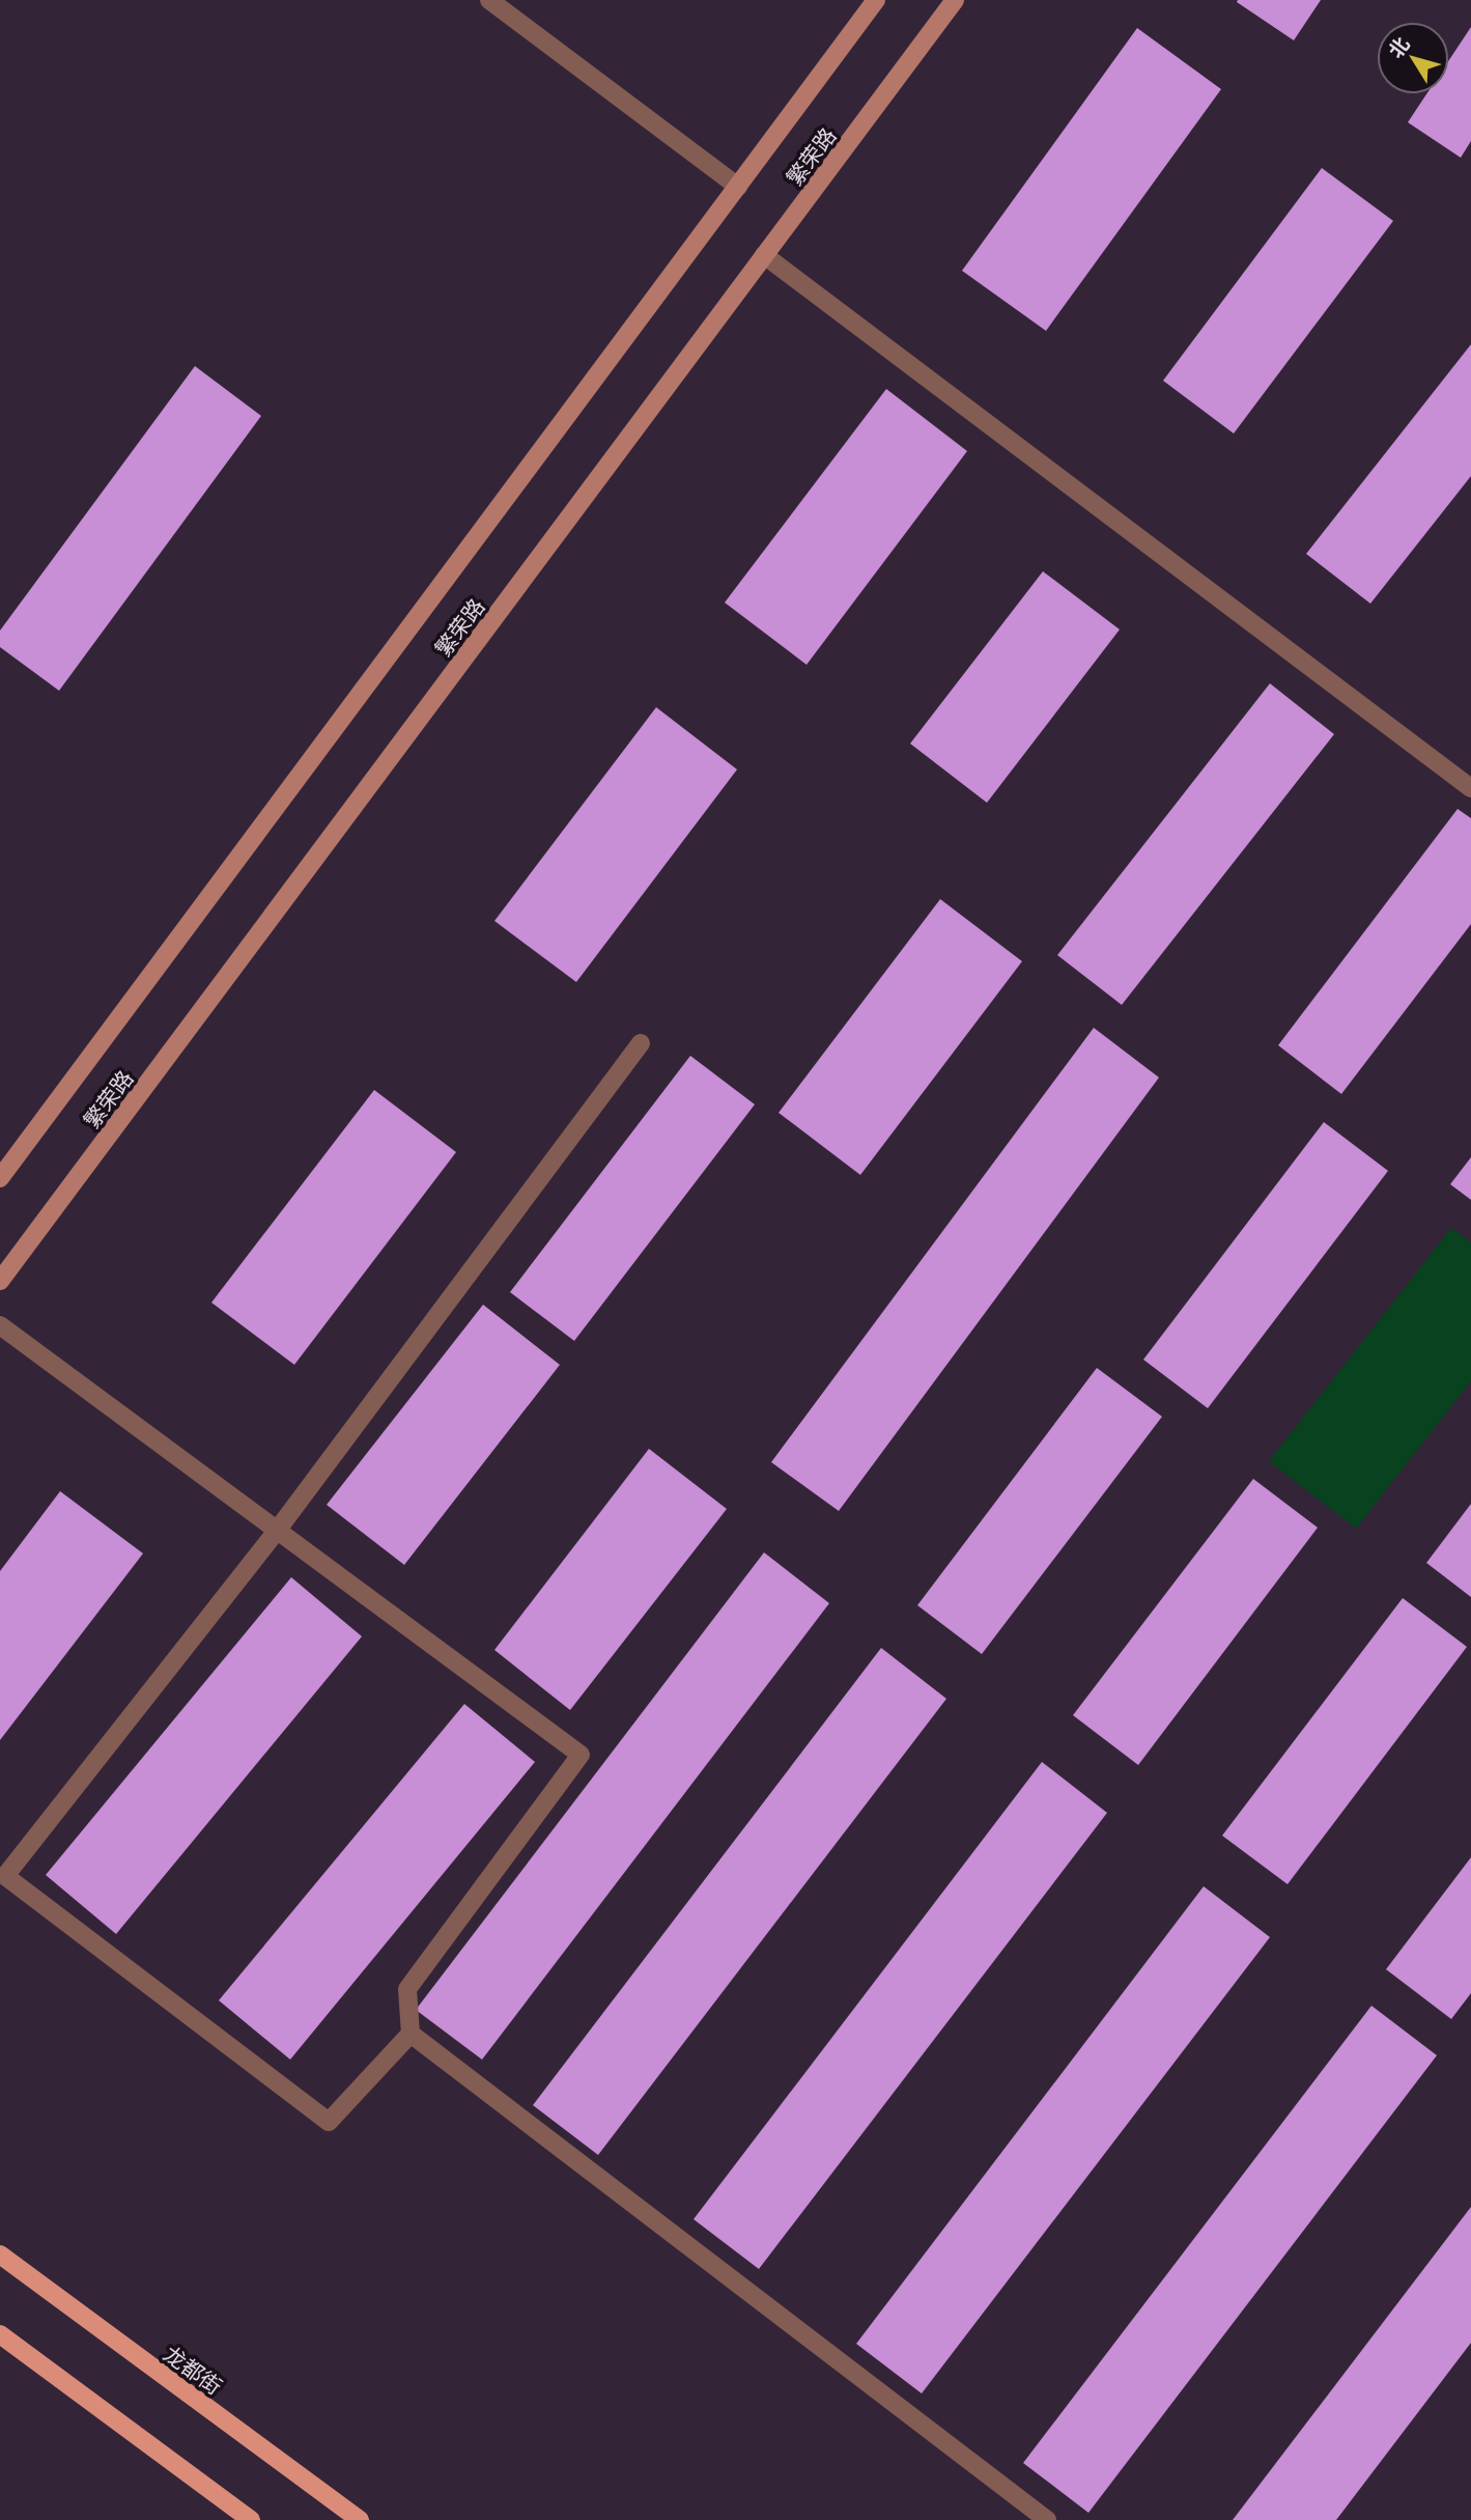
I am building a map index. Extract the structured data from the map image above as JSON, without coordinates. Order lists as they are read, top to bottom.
{
  "streets": {
    "main road": ["繁荣路", "龙都街"]
  },
  "north": "top left"
}
